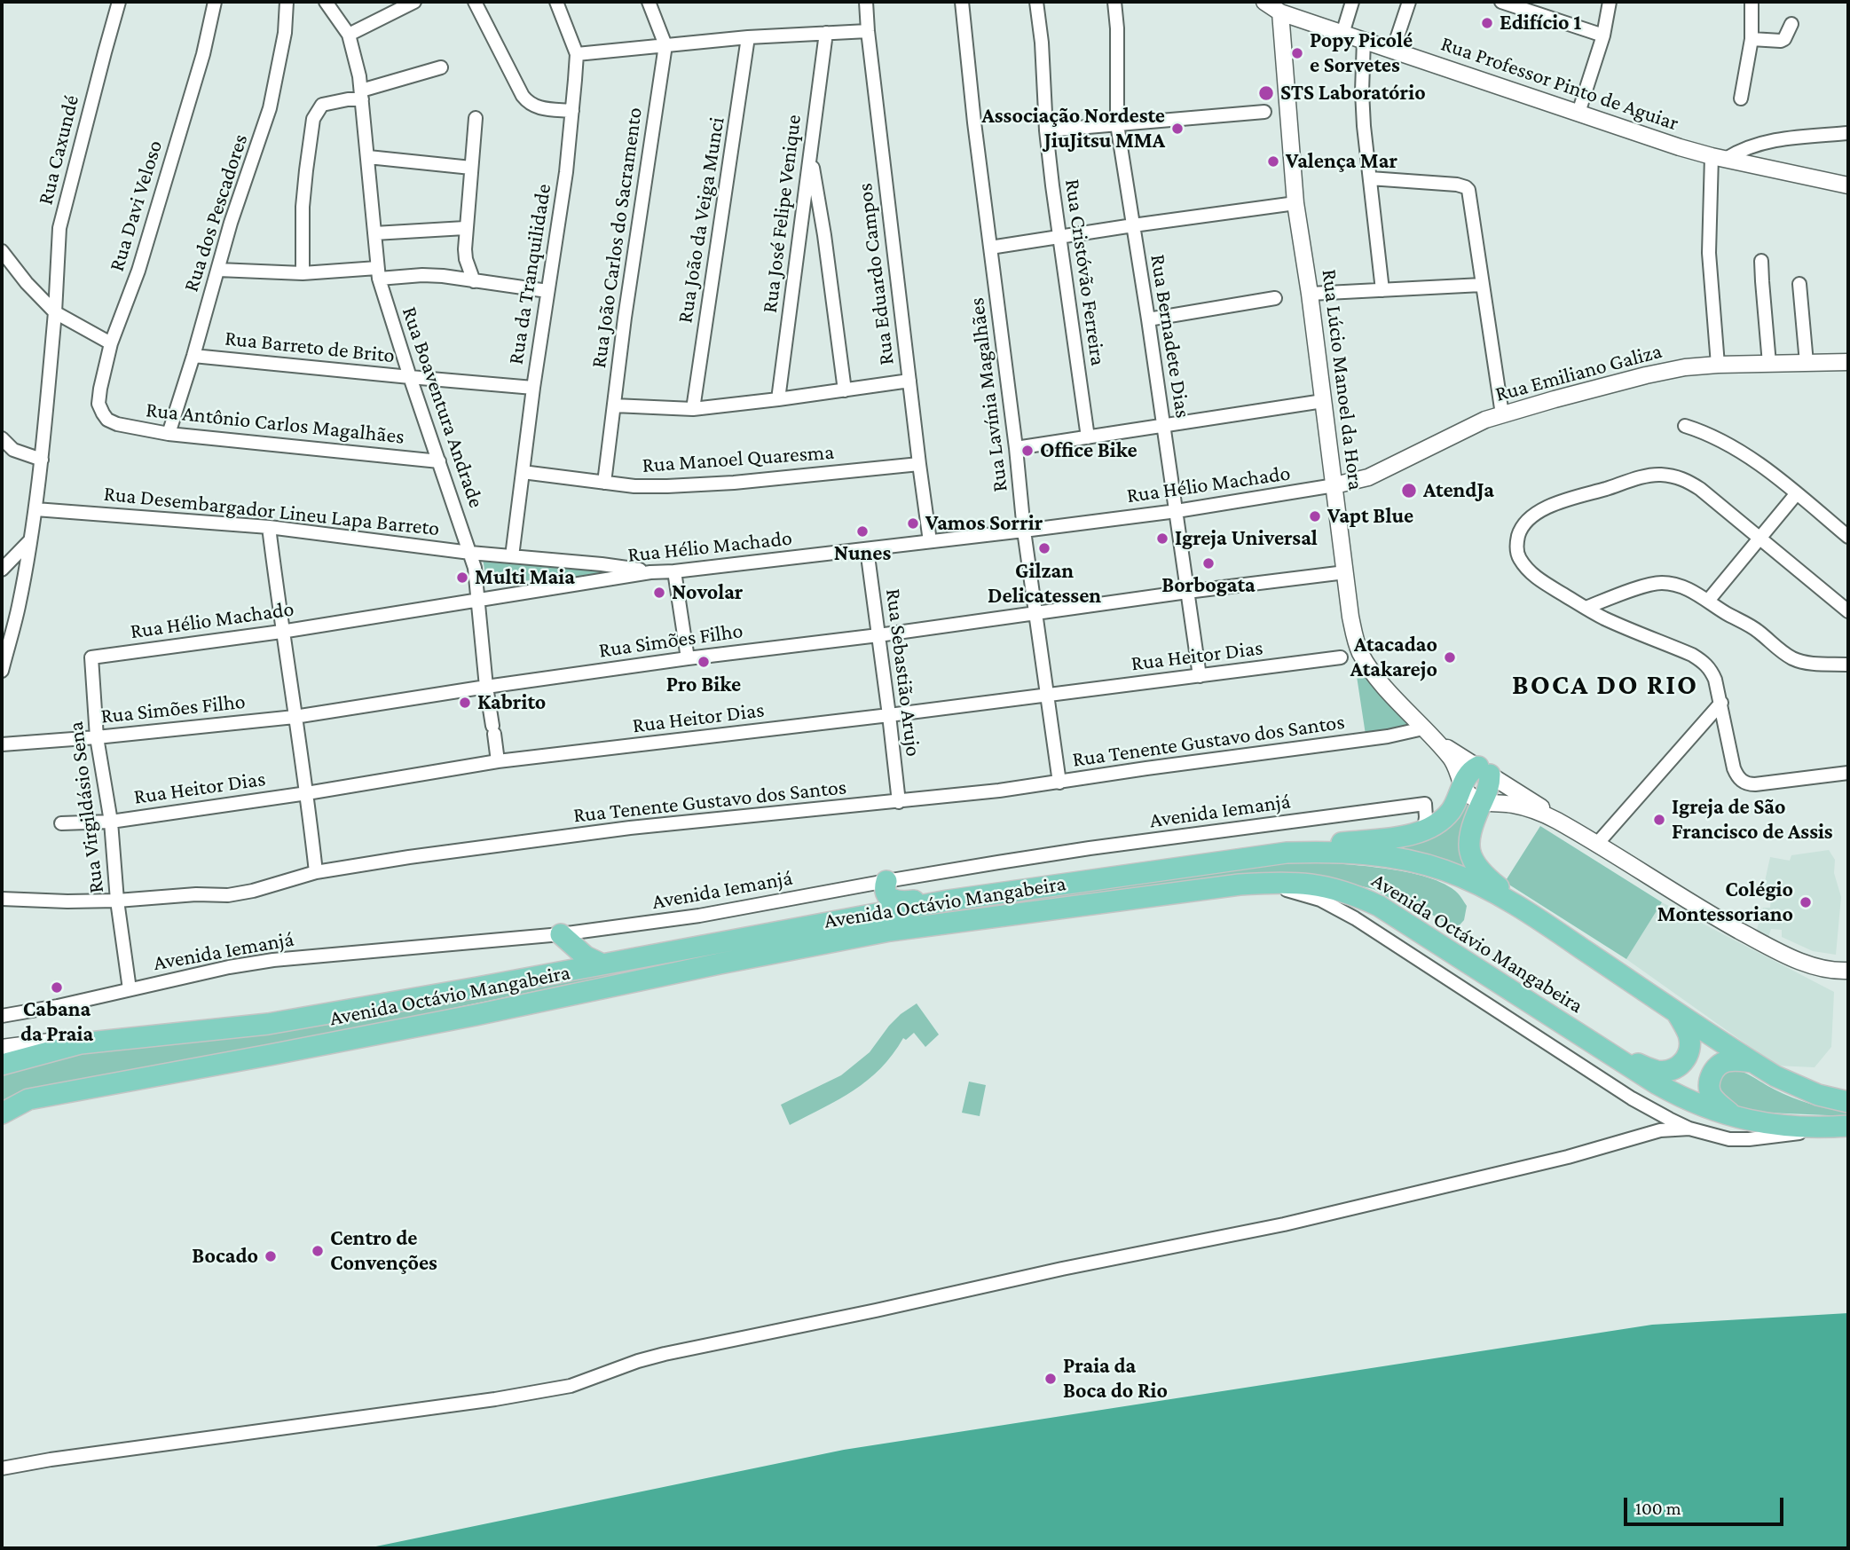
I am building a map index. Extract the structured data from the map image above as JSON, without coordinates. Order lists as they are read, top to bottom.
{
  "streets": {
    "main road": ["Avenida Octávio Mangabeira"],
    "street": [
      "Rua Professor Pinto de Aguiar",
      "Rua Caxundé",
      "Rua Davi Veloso",
      "Rua dos Pescadores",
      "Rua José Felipe Venique",
      "Rua João da Veiga Munci",
      "Rua João Carlos do Sacramento",
      "Rua Cristóvão Ferreira",
      "Rua da Tranquilidade",
      "Rua Eduardo Campos",
      "Rua Bernadete Dias",
      "Rua Barreto de Brito",
      "Rua Emiliano Galiza",
      "Rua Lúcio Manoel da Hora",
      "Rua Lavínia Magalhães",
      "Rua Boaventura Andrade",
      "Rua Antônio Carlos Magalhães",
      "Rua Manoel Quaresma",
      "Rua Hélio Machado",
      "Rua Desembargador Lineu Lapa Barreto",
      "Rua Simões Filho",
      "Rua Heitor Dias",
      "Rua Sebastião Arujo",
      "Rua Tenente Gustavo dos Santos",
      "Rua Virgildásio Sena",
      "Avenida Iemanjá"
    ]
  },
  "crossings": [
    ["Rua Professor Pinto de Aguiar", "Rua Lúcio Manoel da Hora"],
    ["Rua Caxundé", "Rua Desembargador Lineu Lapa Barreto"],
    ["Rua Davi Veloso", "Rua Antônio Carlos Magalhães"],
    ["Rua dos Pescadores", "Rua Barreto de Brito"],
    ["Rua dos Pescadores", "Rua Antônio Carlos Magalhães"],
    ["Rua João Carlos do Sacramento", "Rua Manoel Quaresma"],
    ["Rua da Tranquilidade", "Rua Barreto de Brito"],
    ["Rua da Tranquilidade", "Rua Manoel Quaresma"],
    ["Rua da Tranquilidade", "Rua Desembargador Lineu Lapa Barreto"],
    ["Rua Eduardo Campos", "Rua Manoel Quaresma"],
    ["Rua Eduardo Campos", "Rua Hélio Machado"],
    ["Rua Bernadete Dias", "Rua Hélio Machado"],
    ["Rua Bernadete Dias", "Rua Simões Filho"],
    ["Rua Bernadete Dias", "Rua Heitor Dias"],
    ["Rua Barreto de Brito", "Rua Boaventura Andrade"],
    ["Rua Emiliano Galiza", "Rua Lúcio Manoel da Hora"],
    ["Rua Emiliano Galiza", "Rua Hélio Machado"],
    ["Rua Lúcio Manoel da Hora", "Rua Hélio Machado"],
    ["Rua Lúcio Manoel da Hora", "Rua Simões Filho"],
    ["Rua Lúcio Manoel da Hora", "Rua Tenente Gustavo dos Santos"],
    ["Rua Lavínia Magalhães", "Rua Hélio Machado"],
    ["Rua Lavínia Magalhães", "Rua Simões Filho"],
    ["Rua Lavínia Magalhães", "Rua Heitor Dias"],
    ["Rua Lavínia Magalhães", "Rua Tenente Gustavo dos Santos"],
    ["Rua Boaventura Andrade", "Rua Antônio Carlos Magalhães"],
    ["Rua Boaventura Andrade", "Rua Hélio Machado"],
    ["Rua Boaventura Andrade", "Rua Desembargador Lineu Lapa Barreto"],
    ["Rua Boaventura Andrade", "Rua Simões Filho"],
    ["Rua Boaventura Andrade", "Rua Heitor Dias"],
    ["Rua Hélio Machado", "Rua Desembargador Lineu Lapa Barreto"],
    ["Rua Hélio Machado", "Rua Sebastião Arujo"],
    ["Rua Hélio Machado", "Rua Virgildásio Sena"],
    ["Rua Simões Filho", "Rua Sebastião Arujo"],
    ["Rua Simões Filho", "Rua Virgildásio Sena"],
    ["Rua Heitor Dias", "Rua Sebastião Arujo"],
    ["Rua Heitor Dias", "Rua Virgildásio Sena"],
    ["Rua Sebastião Arujo", "Rua Tenente Gustavo dos Santos"],
    ["Rua Tenente Gustavo dos Santos", "Rua Virgildásio Sena"],
    ["Rua Virgildásio Sena", "Avenida Iemanjá"]
  ],
  "districts": ["BOCA DO RIO"],
  "places": [
    "Edifício 1",
    "Popy Picolé e Sorvetes",
    "STS Laboratório",
    "Associação Nordeste JiuJitsu MMA",
    "Valença Mar",
    "Office Bike",
    "AtendJa",
    "Vapt Blue",
    "Vamos Sorrir",
    "Nunes",
    "Igreja Universal",
    "Gilzan Delicatessen",
    "Borbogata",
    "Multi Maia",
    "Novolar",
    "Atacadao Atakarejo",
    "Pro Bike",
    "Kabrito",
    "Igreja de São Francisco de Assis",
    "Colégio Montessoriano",
    "Cabana da Praia",
    "Centro de Convenções",
    "Bocado",
    "Praia da Boca do Rio"
  ],
  "scale_bar": "100 m"
}
